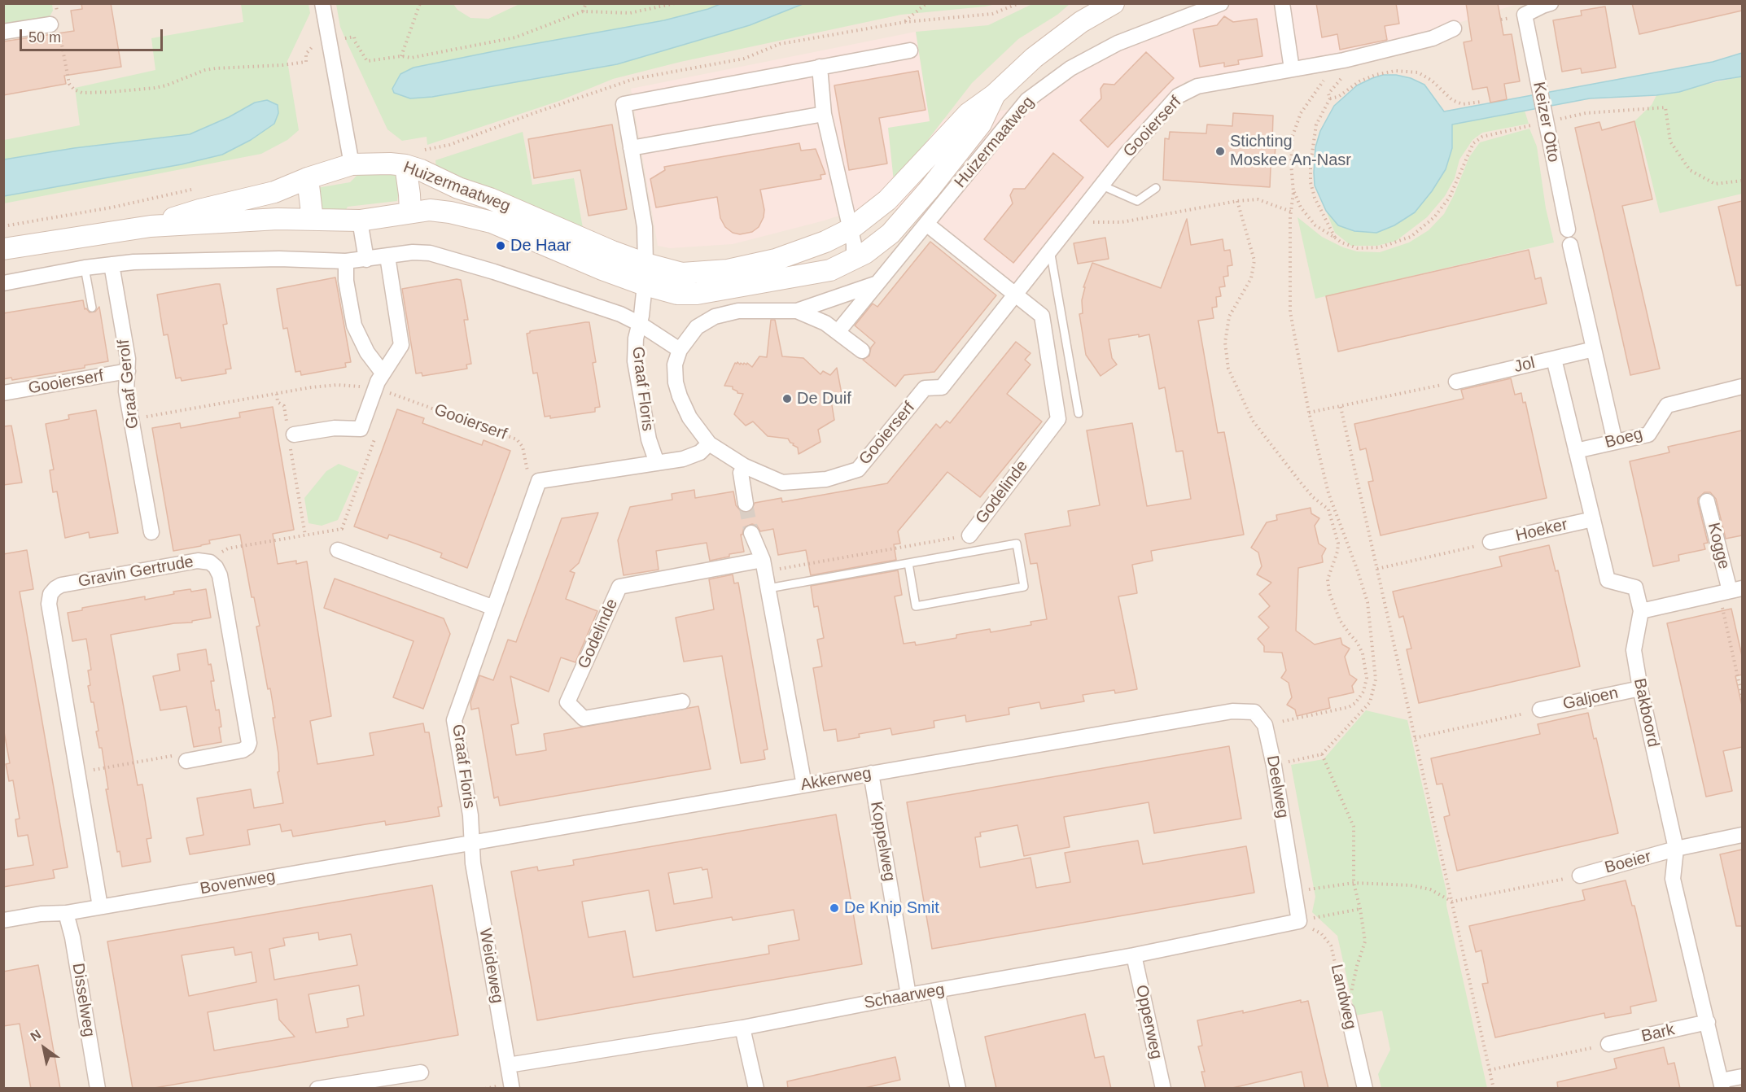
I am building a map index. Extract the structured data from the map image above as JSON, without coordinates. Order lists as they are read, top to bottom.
{
  "streets": {
    "main road": ["Huizermaatweg"],
    "street": [
      "Keizer Otto",
      "Gooierserf",
      "Jol",
      "Graaf Gerolf",
      "Graaf Floris",
      "Boeg",
      "Godelinde",
      "Hoeker",
      "Kogge",
      "Gravin Gertrude",
      "Galjoen",
      "Bakboord",
      "Akkerweg",
      "Deelweg",
      "Koppelweg",
      "Boeier",
      "Bovenweg",
      "Weideweg",
      "Schaarweg",
      "Landweg",
      "Disselweg",
      "Opperweg",
      "Bark"
    ]
  },
  "crossings": [
    ["Gooierserf", "Graaf Gerolf"],
    ["Gooierserf", "Graaf Floris"],
    ["Gooierserf", "Godelinde"],
    ["Huizermaatweg", "Graaf Floris"],
    ["Huizermaatweg", "Godelinde"],
    ["Jol", "Bakboord"],
    ["Graaf Floris", "Akkerweg"],
    ["Graaf Floris", "Bovenweg"],
    ["Graaf Floris", "Weideweg"],
    ["Boeg", "Bakboord"],
    ["Hoeker", "Bakboord"],
    ["Kogge", "Bakboord"],
    ["Gravin Gertrude", "Bovenweg"],
    ["Galjoen", "Bakboord"],
    ["Bakboord", "Boeier"],
    ["Bakboord", "Bark"],
    ["Akkerweg", "Deelweg"],
    ["Akkerweg", "Koppelweg"],
    ["Akkerweg", "Bovenweg"],
    ["Akkerweg", "Weideweg"],
    ["Deelweg", "Schaarweg"],
    ["Deelweg", "Landweg"],
    ["Koppelweg", "Schaarweg"],
    ["Bovenweg", "Weideweg"],
    ["Bovenweg", "Disselweg"],
    ["Weideweg", "Schaarweg"],
    ["Schaarweg", "Landweg"],
    ["Schaarweg", "Opperweg"]
  ],
  "places": [
    "Stichting Moskee An-Nasr",
    "De Haar",
    "De Duif",
    "De Knip Smit"
  ],
  "scale_bar": "50 m",
  "north": "top left"
}
